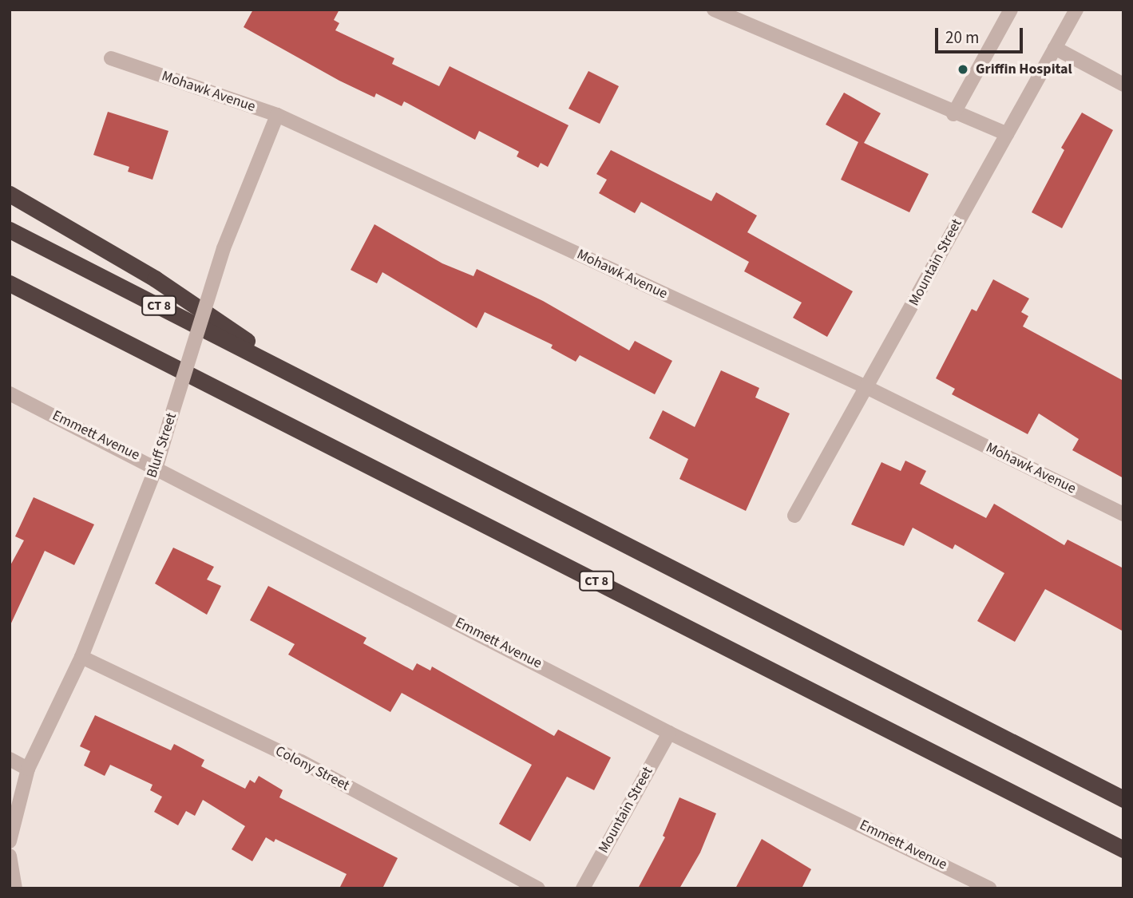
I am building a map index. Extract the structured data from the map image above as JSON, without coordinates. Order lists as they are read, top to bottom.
{
  "streets": {
    "highway": ["CT 8"],
    "street": [
      "Mohawk Avenue",
      "Mountain Street",
      "Emmett Avenue",
      "Bluff Street",
      "Colony Street"
    ]
  },
  "crossings": [
    ["Mohawk Avenue", "Mountain Street"],
    ["Mohawk Avenue", "Bluff Street"],
    ["Mountain Street", "Emmett Avenue"],
    ["Emmett Avenue", "Bluff Street"],
    ["Bluff Street", "Colony Street"]
  ],
  "places": ["Griffin Hospital"],
  "scale_bar": "20 m"
}
